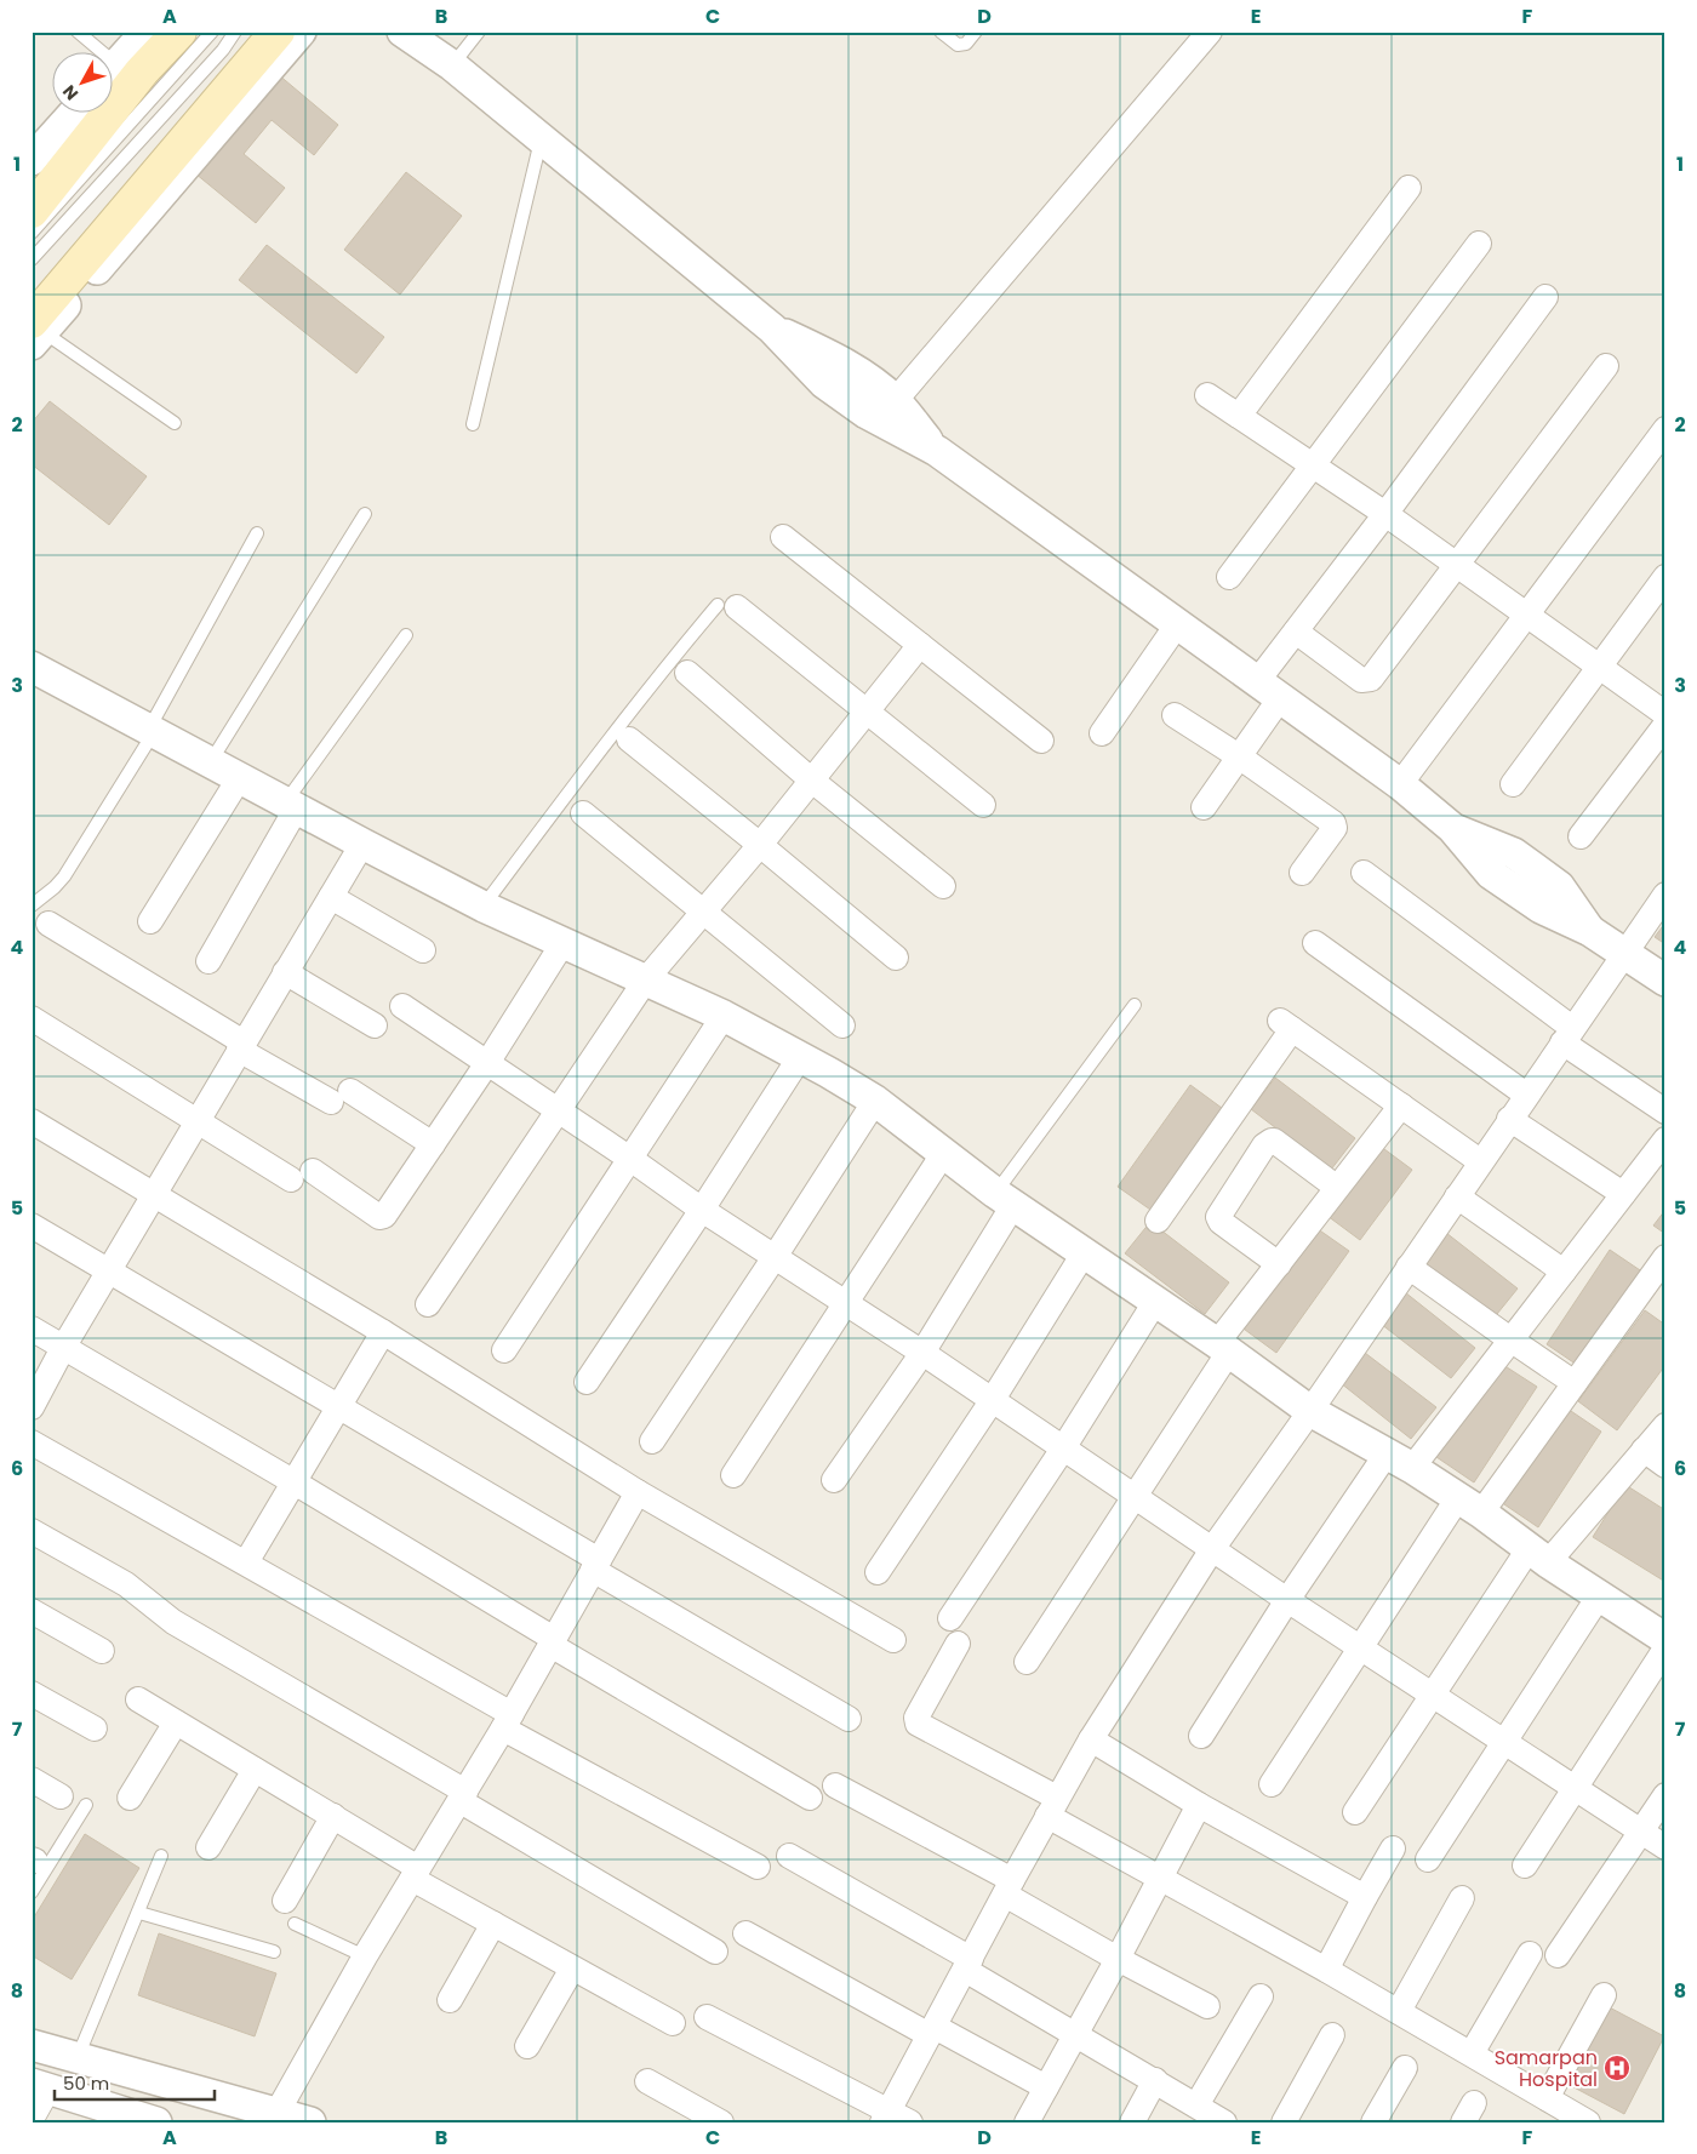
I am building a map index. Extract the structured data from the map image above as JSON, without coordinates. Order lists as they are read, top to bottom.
{
  "places": {
    "hospital": ["Samarpan Hospital"]
  },
  "scale_bar": "50 m",
  "north": "bottom left",
  "grid": {
    "columns": [
      "A",
      "B",
      "C",
      "D",
      "E",
      "F"
    ],
    "rows": [
      "1",
      "2",
      "3",
      "4",
      "5",
      "6",
      "7",
      "8"
    ]
  }
}
